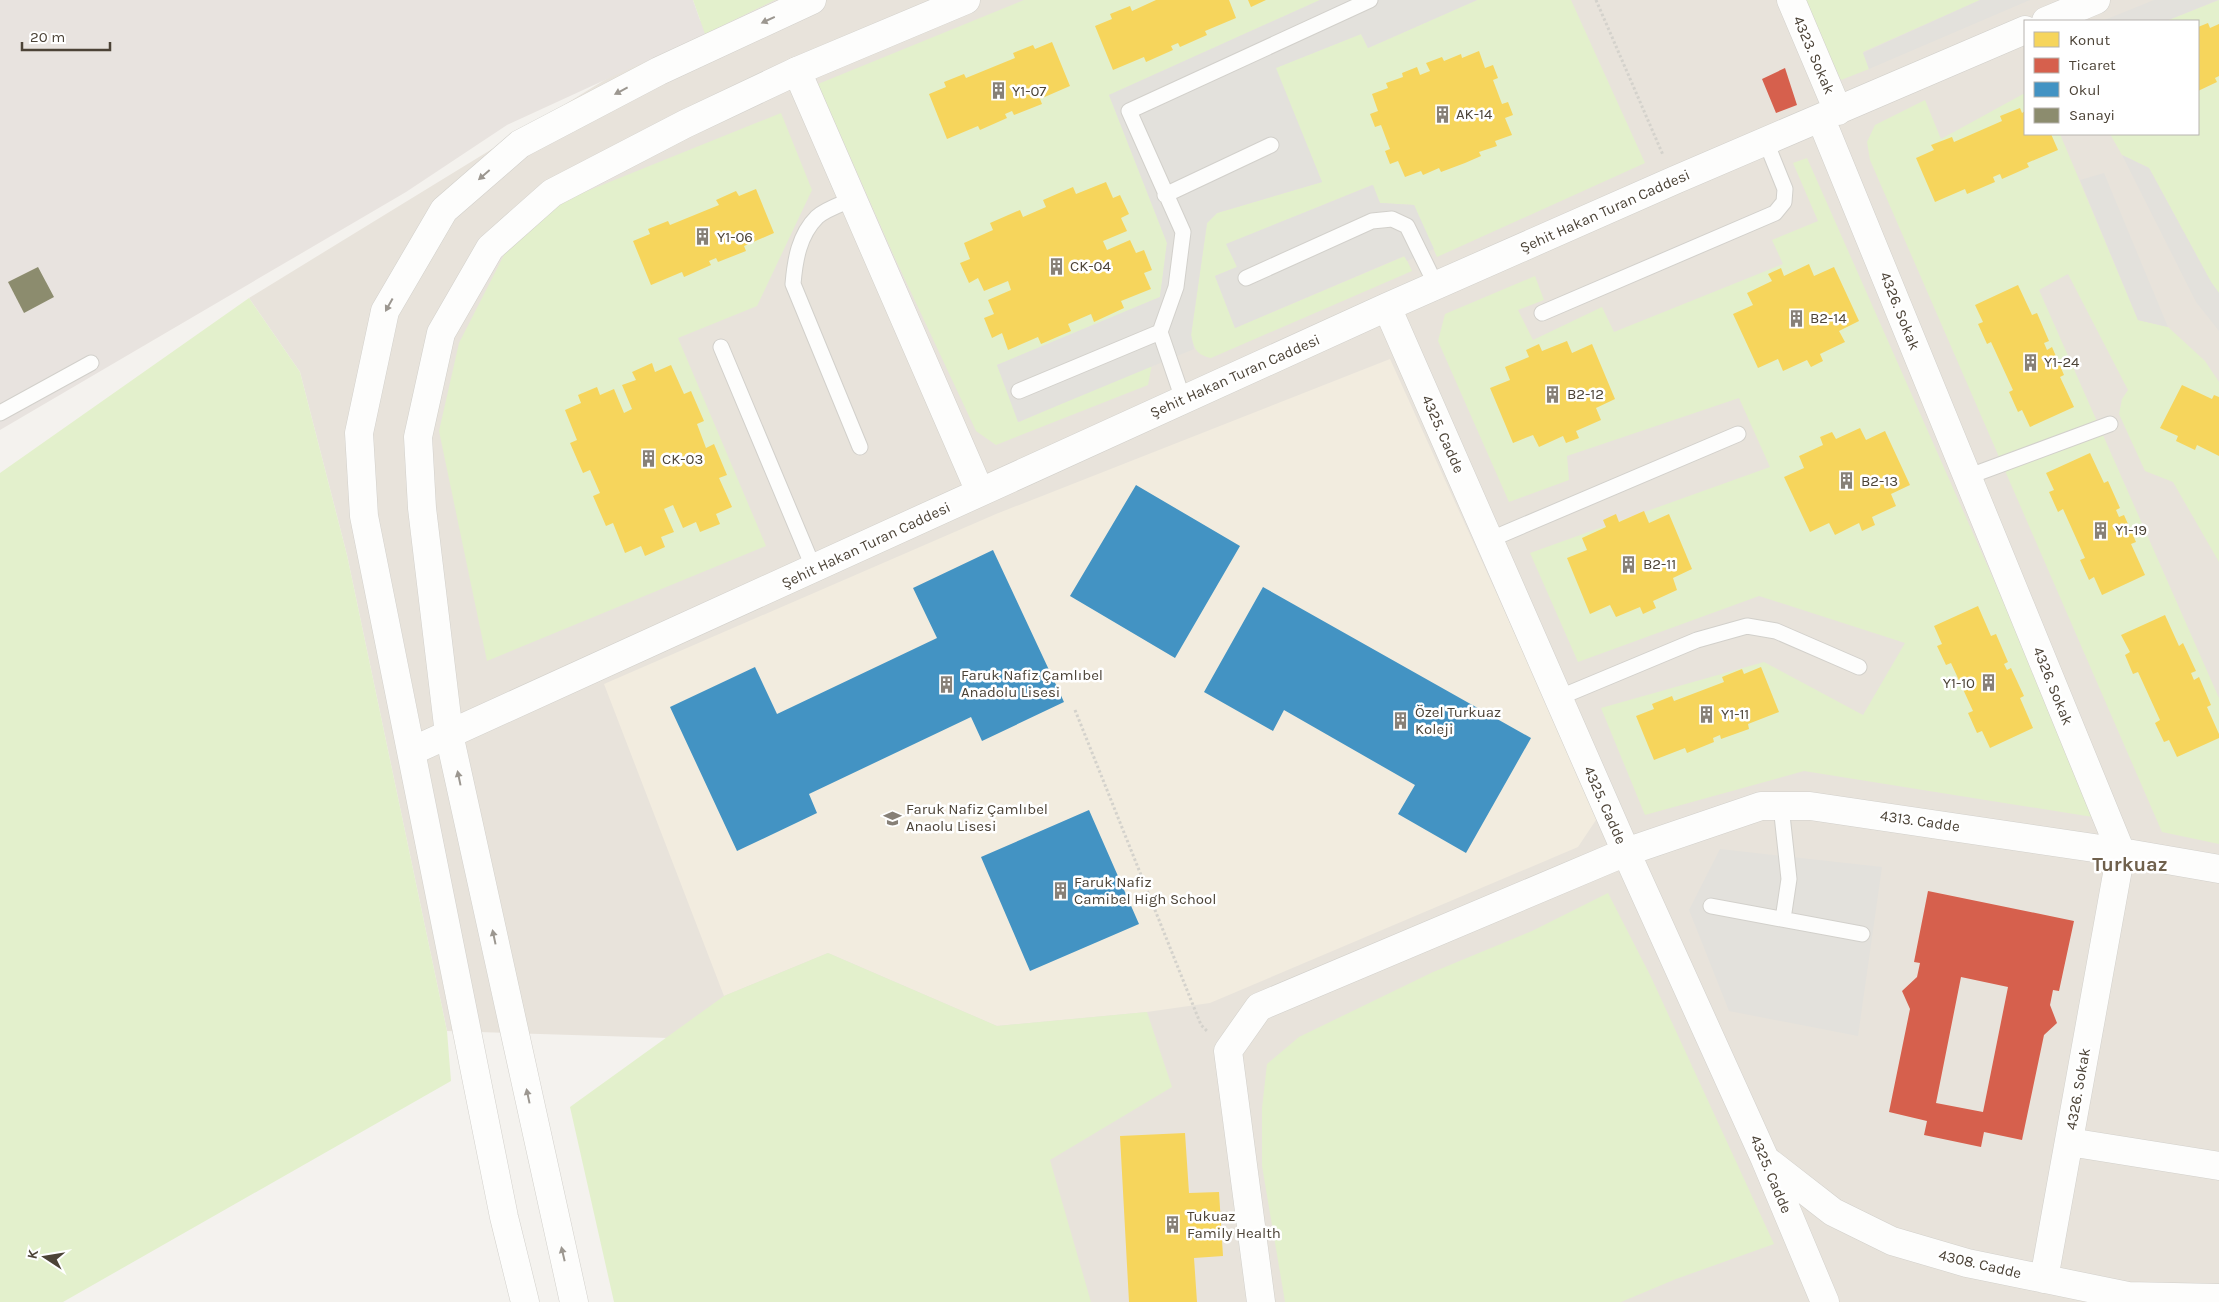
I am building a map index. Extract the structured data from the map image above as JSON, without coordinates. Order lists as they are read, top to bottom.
{
  "streets": {
    "street": [
      "4323. Sokak",
      "Şehit Hakan Turan Caddesi",
      "4326. Sokak",
      "4325. Cadde",
      "4313. Cadde",
      "4308. Cadde"
    ]
  },
  "crossings": [
    ["4323. Sokak", "Şehit Hakan Turan Caddesi"],
    ["4323. Sokak", "4326. Sokak"],
    ["Şehit Hakan Turan Caddesi", "4326. Sokak"],
    ["Şehit Hakan Turan Caddesi", "4325. Cadde"],
    ["4326. Sokak", "4313. Cadde"],
    ["4326. Sokak", "4308. Cadde"],
    ["4325. Cadde", "4313. Cadde"],
    ["4325. Cadde", "4308. Cadde"]
  ],
  "districts": ["Turkuaz"],
  "places": {
    "building": [
      "Y1-07",
      "AK-14",
      "Y1-06",
      "CK-04",
      "B2-14",
      "Y1-24",
      "B2-12",
      "CK-03",
      "B2-13",
      "Y1-19",
      "B2-11",
      "Y1-10",
      "Faruk Nafiz Çamlıbel Anadolu Lisesi",
      "Y1-11",
      "Özel Turkuaz Koleji",
      "Faruk Nafiz Camibel High School",
      "Tukuaz Family Health"
    ],
    "school or university": ["Faruk Nafiz Çamlıbel Anaolu Lisesi"]
  },
  "legend": [
    "Konut",
    "Ticaret",
    "Okul",
    "Sanayi"
  ],
  "scale_bar": "20 m",
  "north": "left"
}
